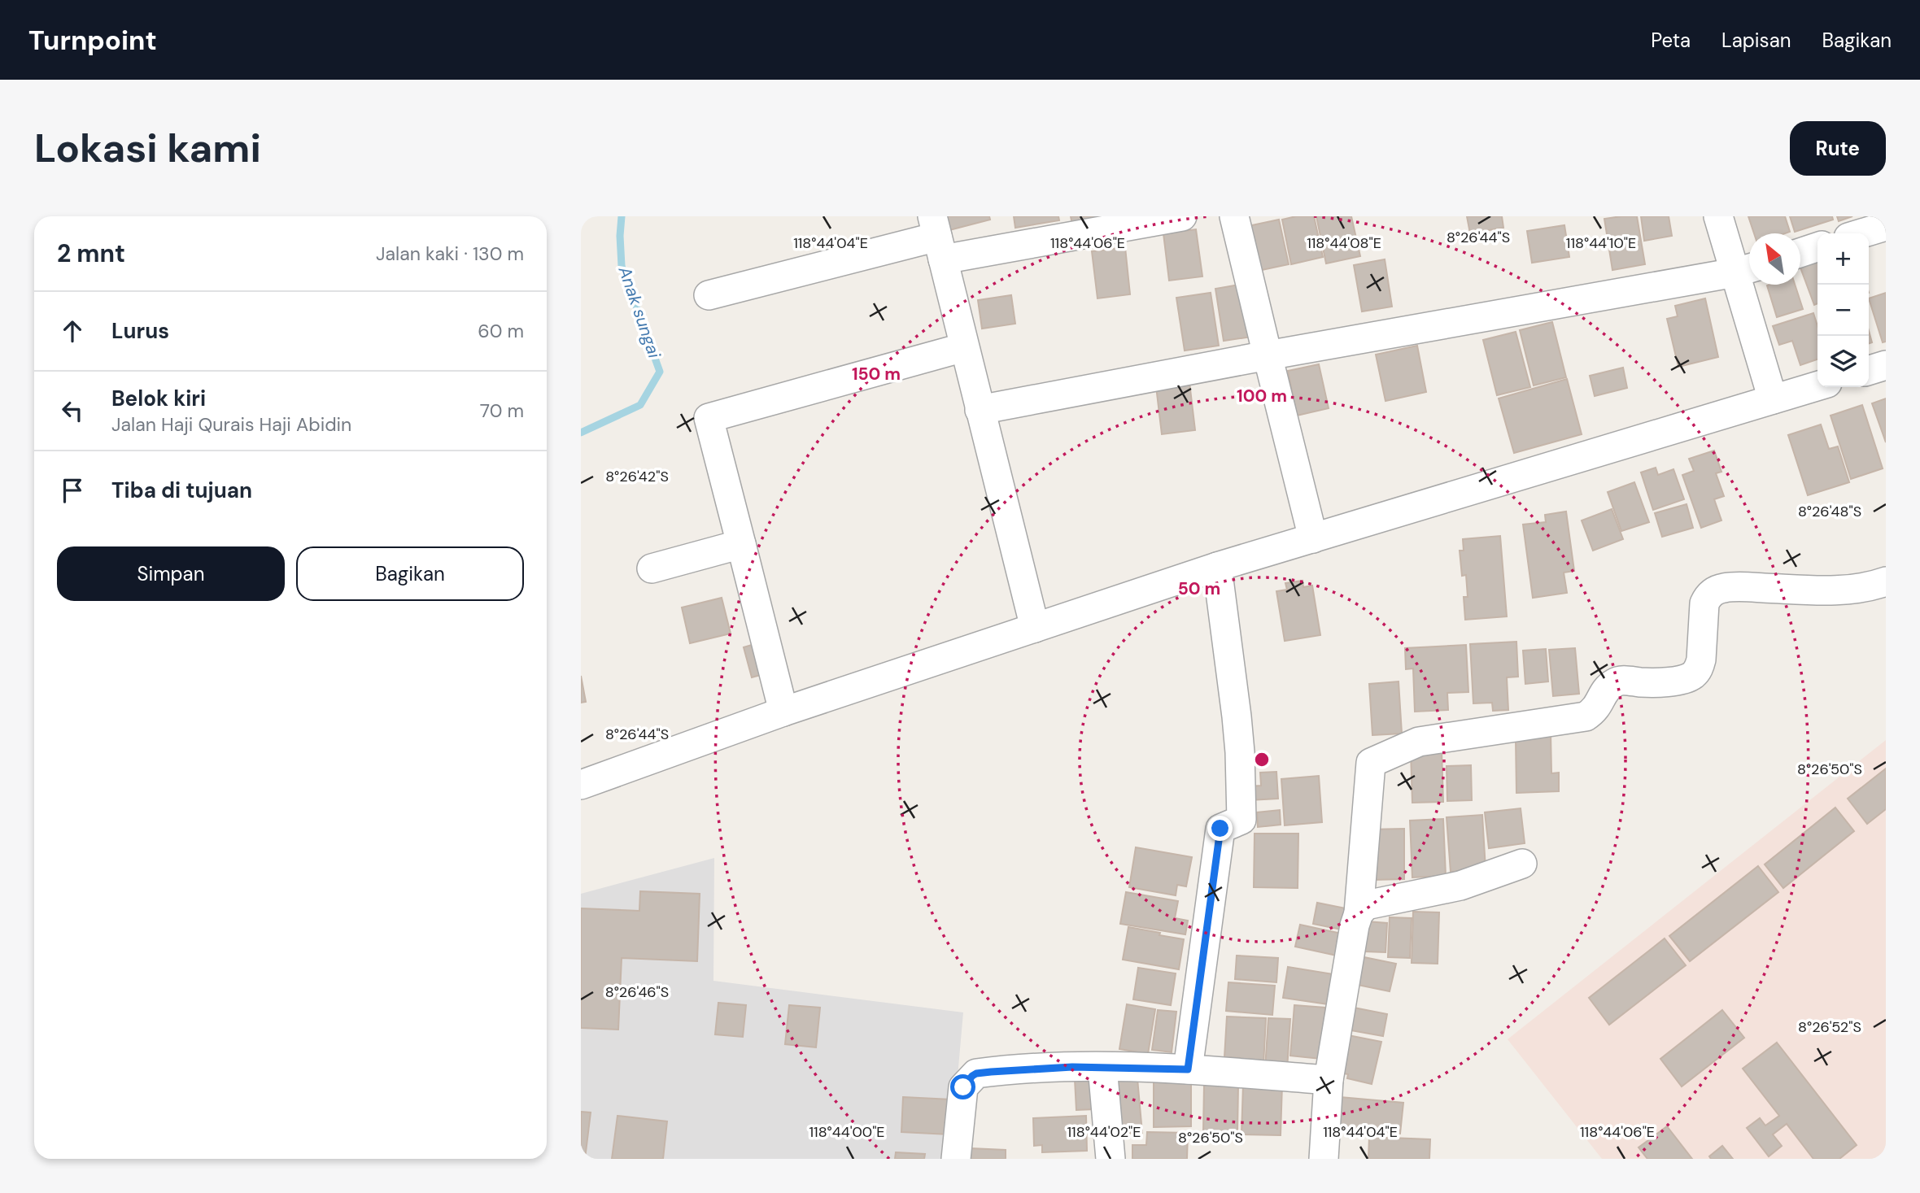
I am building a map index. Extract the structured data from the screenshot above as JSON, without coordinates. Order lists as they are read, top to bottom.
{
  "water": ["Anak sungai"],
  "north": "top left",
  "page": {
    "header": "Turnpoint",
    "nav": ["Peta", "Lapisan", "Bagikan"],
    "buttons": [
      "Rute",
      ["Simpan", "Bagikan"]
    ],
    "title": "Lokasi kami",
    "heading": ["2 mnt", "Jalan kaki · 130 m"],
    "map_buttons": ["+", "−"],
    "list": [
      ["Lurus", "60 m"],
      ["Belok kiri", "Jalan Haji Qurais Haji Abidin", "70 m"],
      "Tiba di tujuan"
    ]
  },
  "coordinates": [
    "8°26'44\"S",
    "118°44'06\"E",
    "118°44'10\"E",
    "118°44'04\"E",
    "118°44'08\"E",
    "8°26'42\"S",
    "8°26'48\"S",
    "8°26'50\"S",
    "8°26'46\"S",
    "8°26'52\"S",
    "118°44'00\"E",
    "118°44'02\"E"
  ],
  "rings": ["150 m", "100 m", "50 m"]
}
